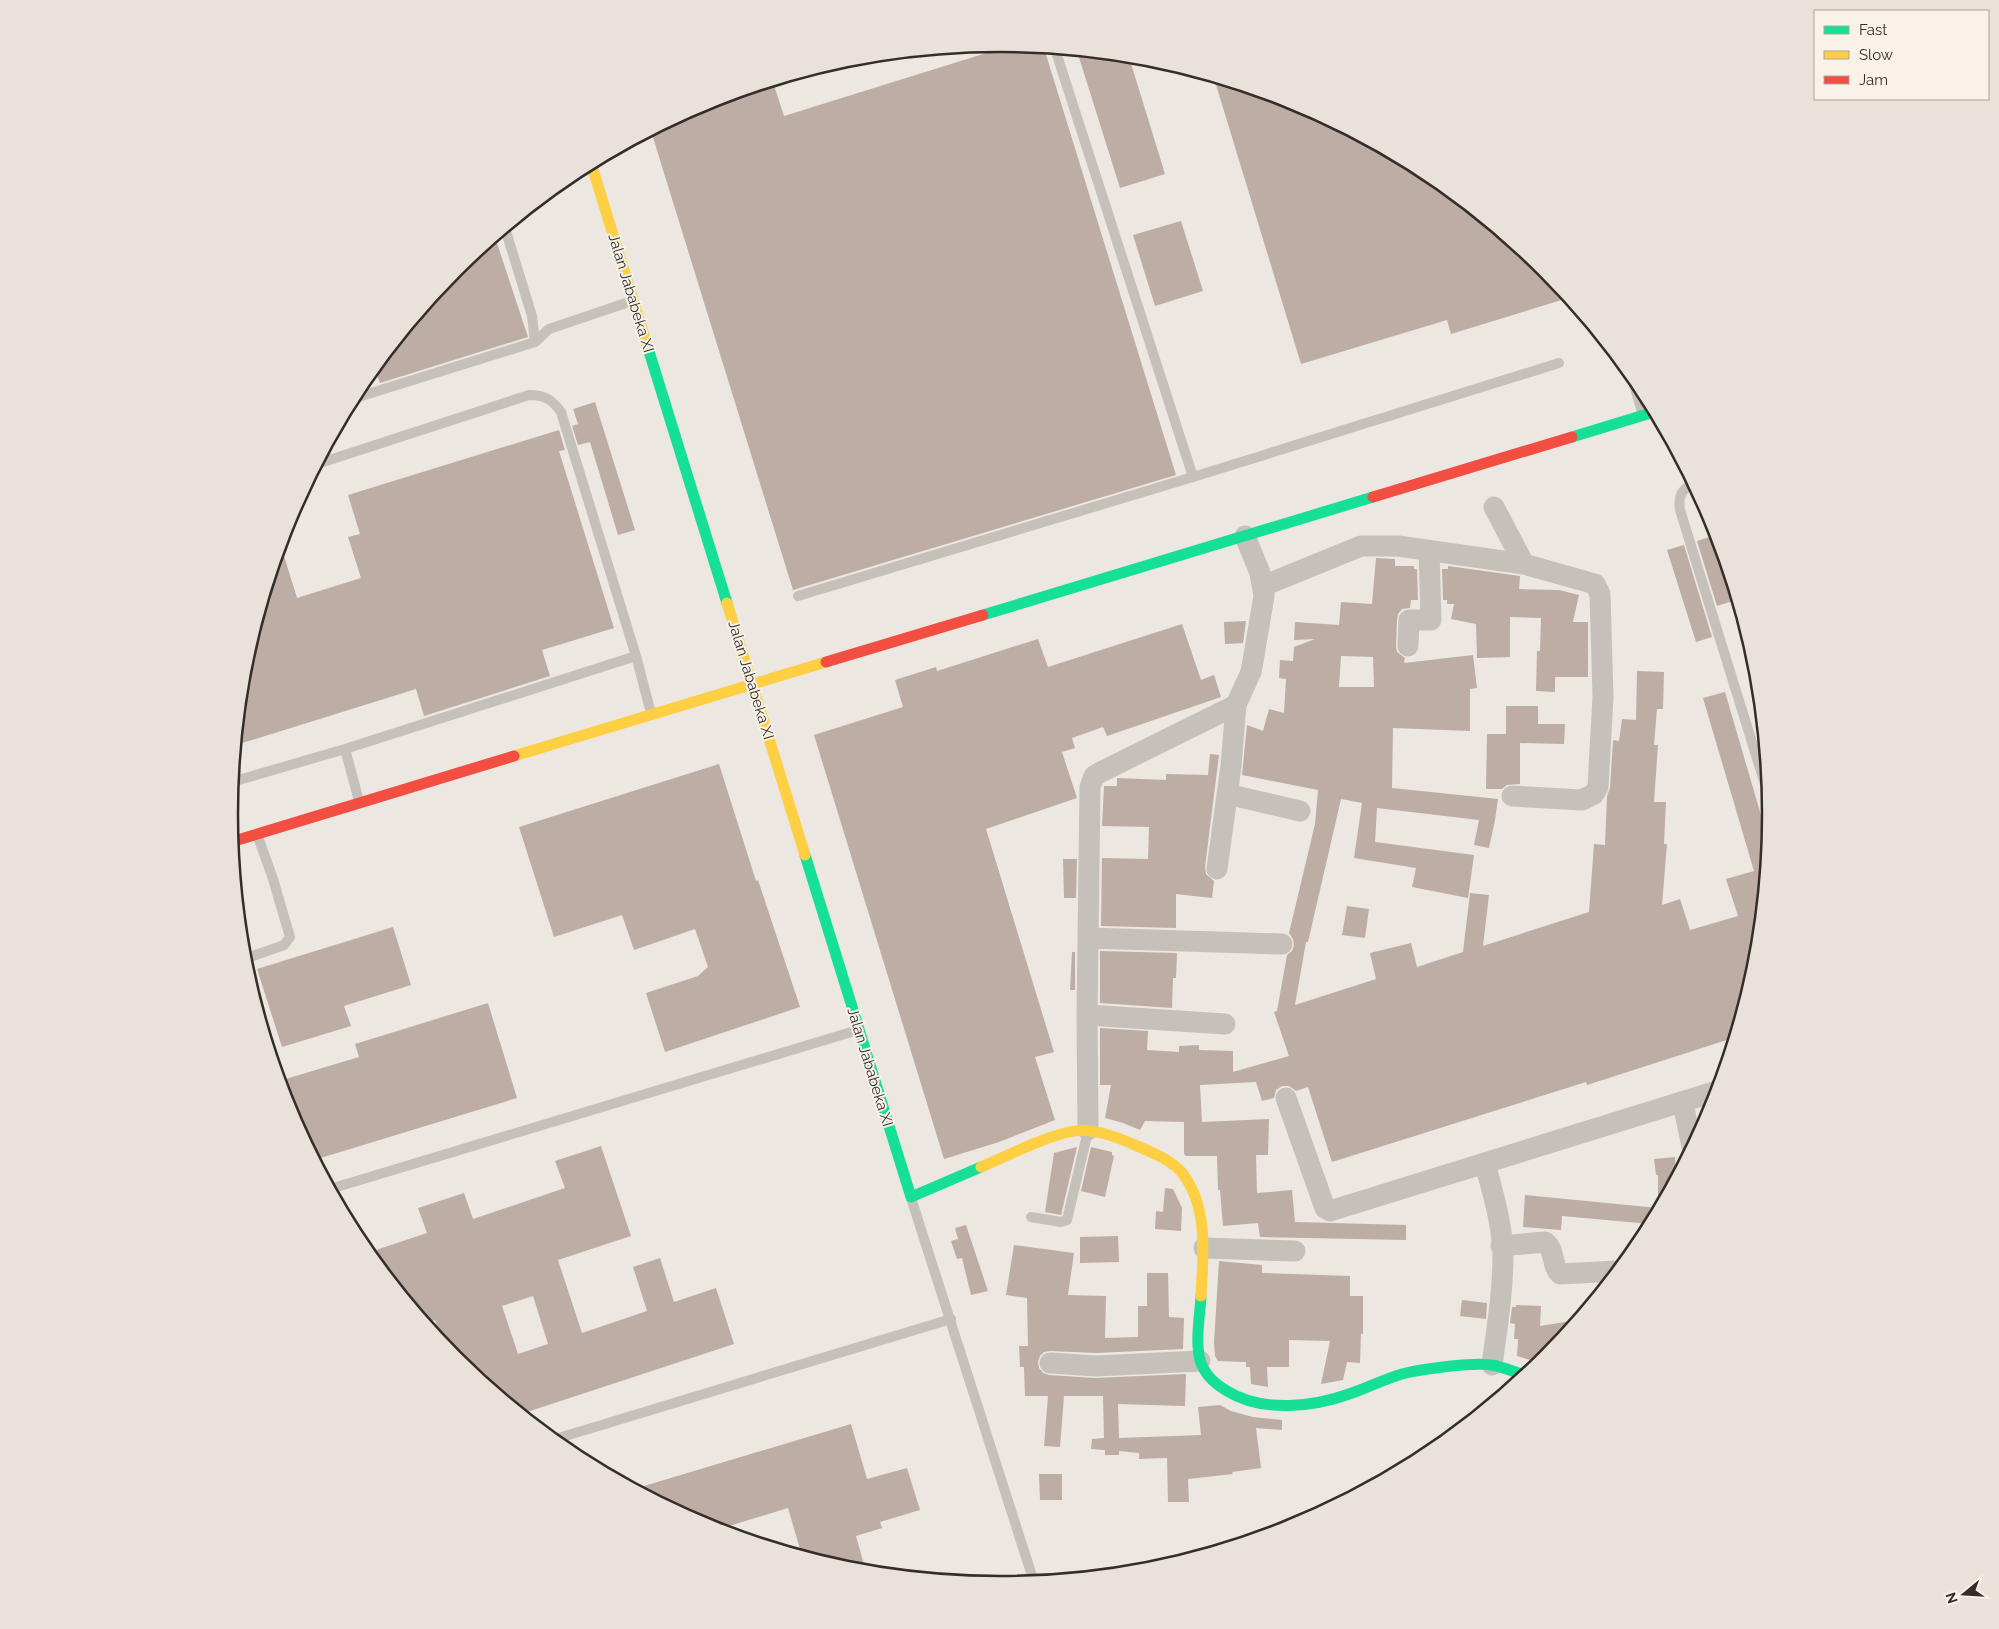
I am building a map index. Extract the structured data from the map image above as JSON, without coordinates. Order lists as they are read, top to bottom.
{
  "streets": {
    "street": ["Jalan Jababeka XI"]
  },
  "legend": ["Fast", "Slow", "Jam"],
  "north": "left"
}
